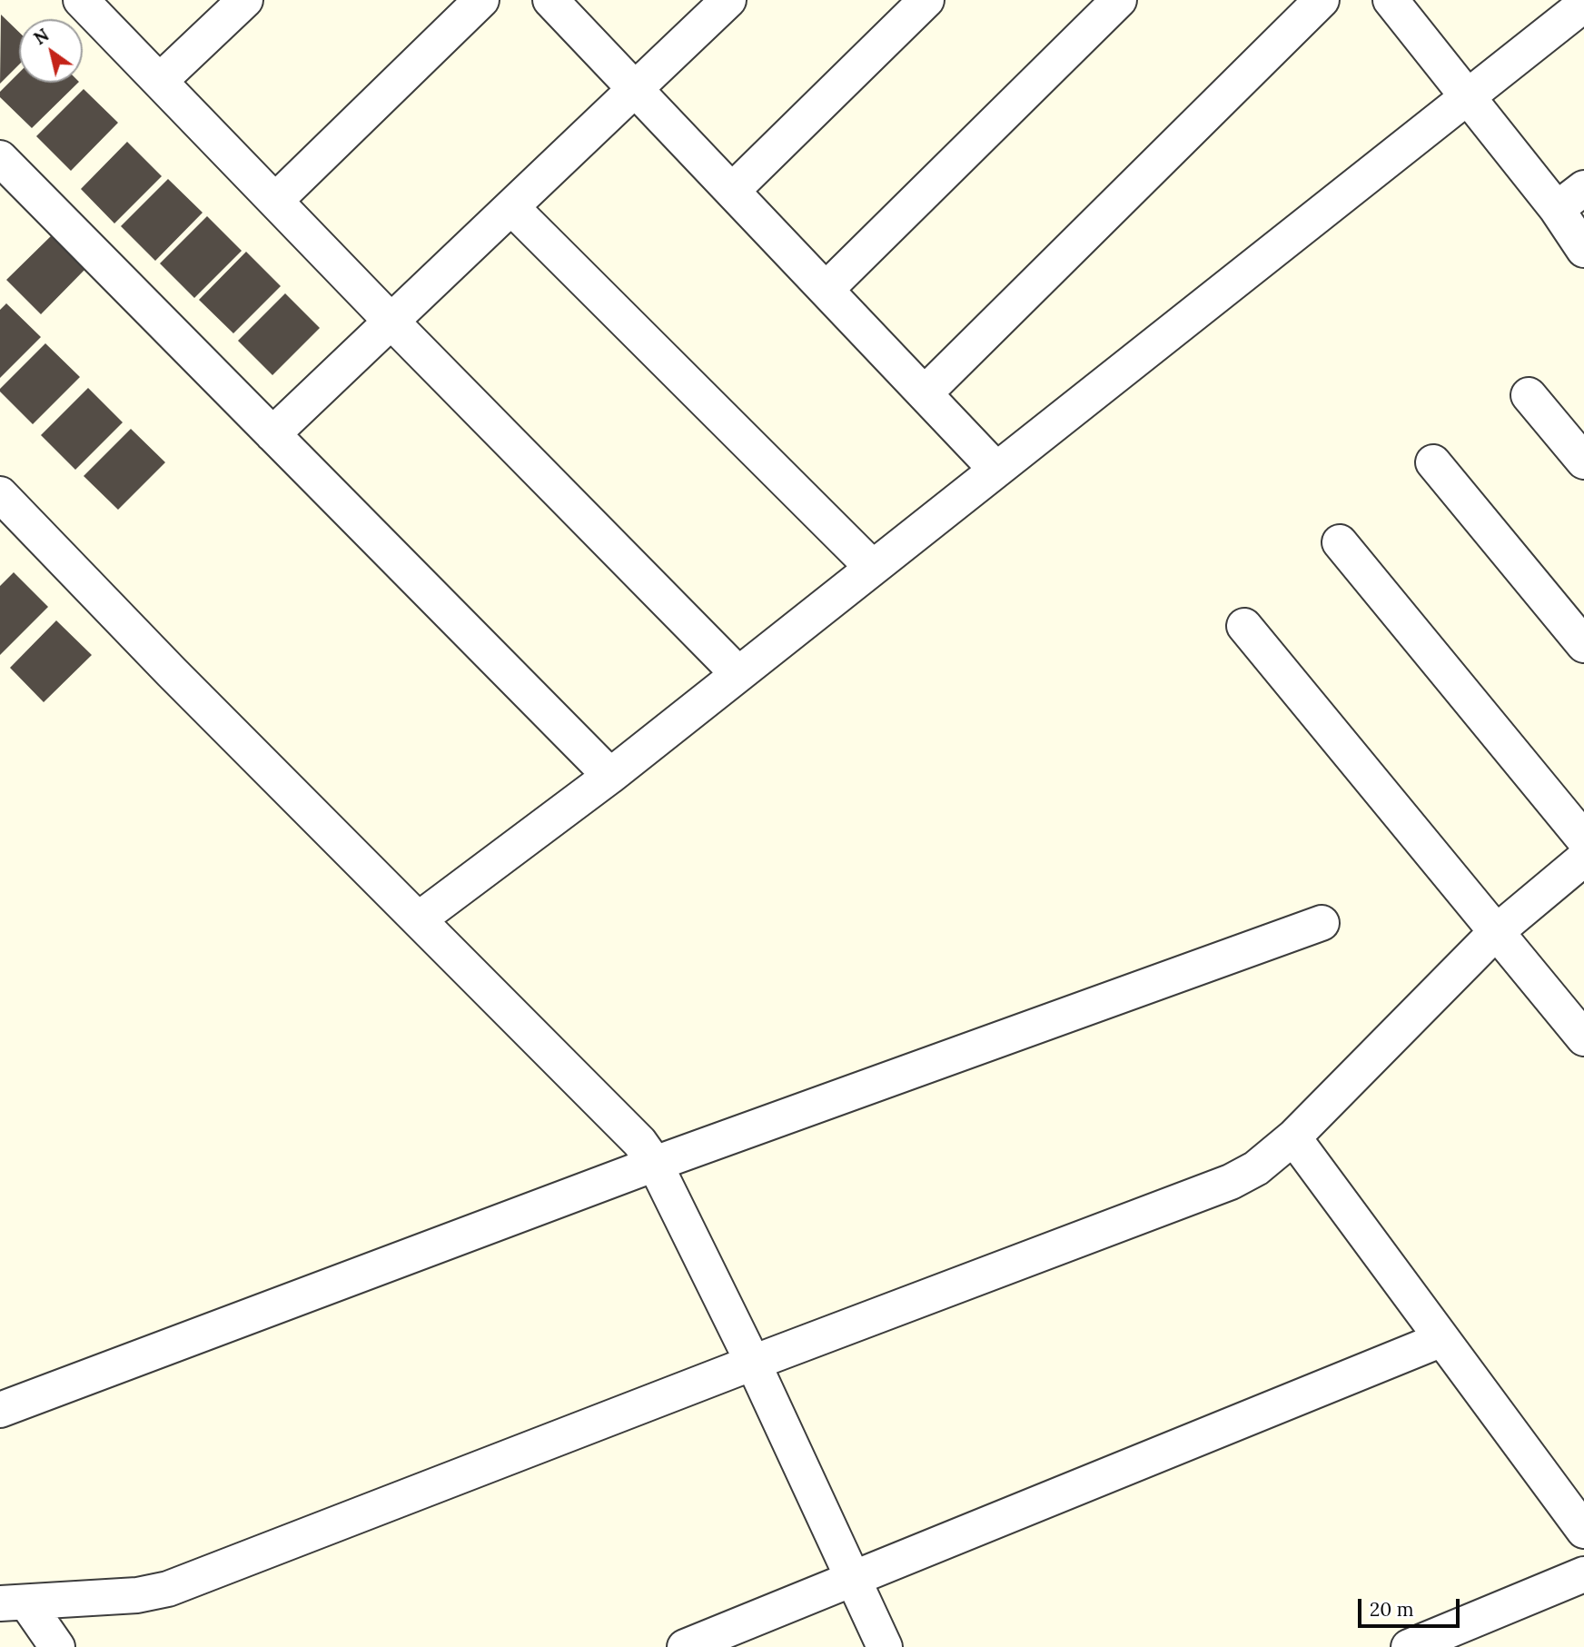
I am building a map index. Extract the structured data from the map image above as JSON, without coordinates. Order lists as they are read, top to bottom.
{
  "scale_bar": "20 m",
  "north": "top left"
}
